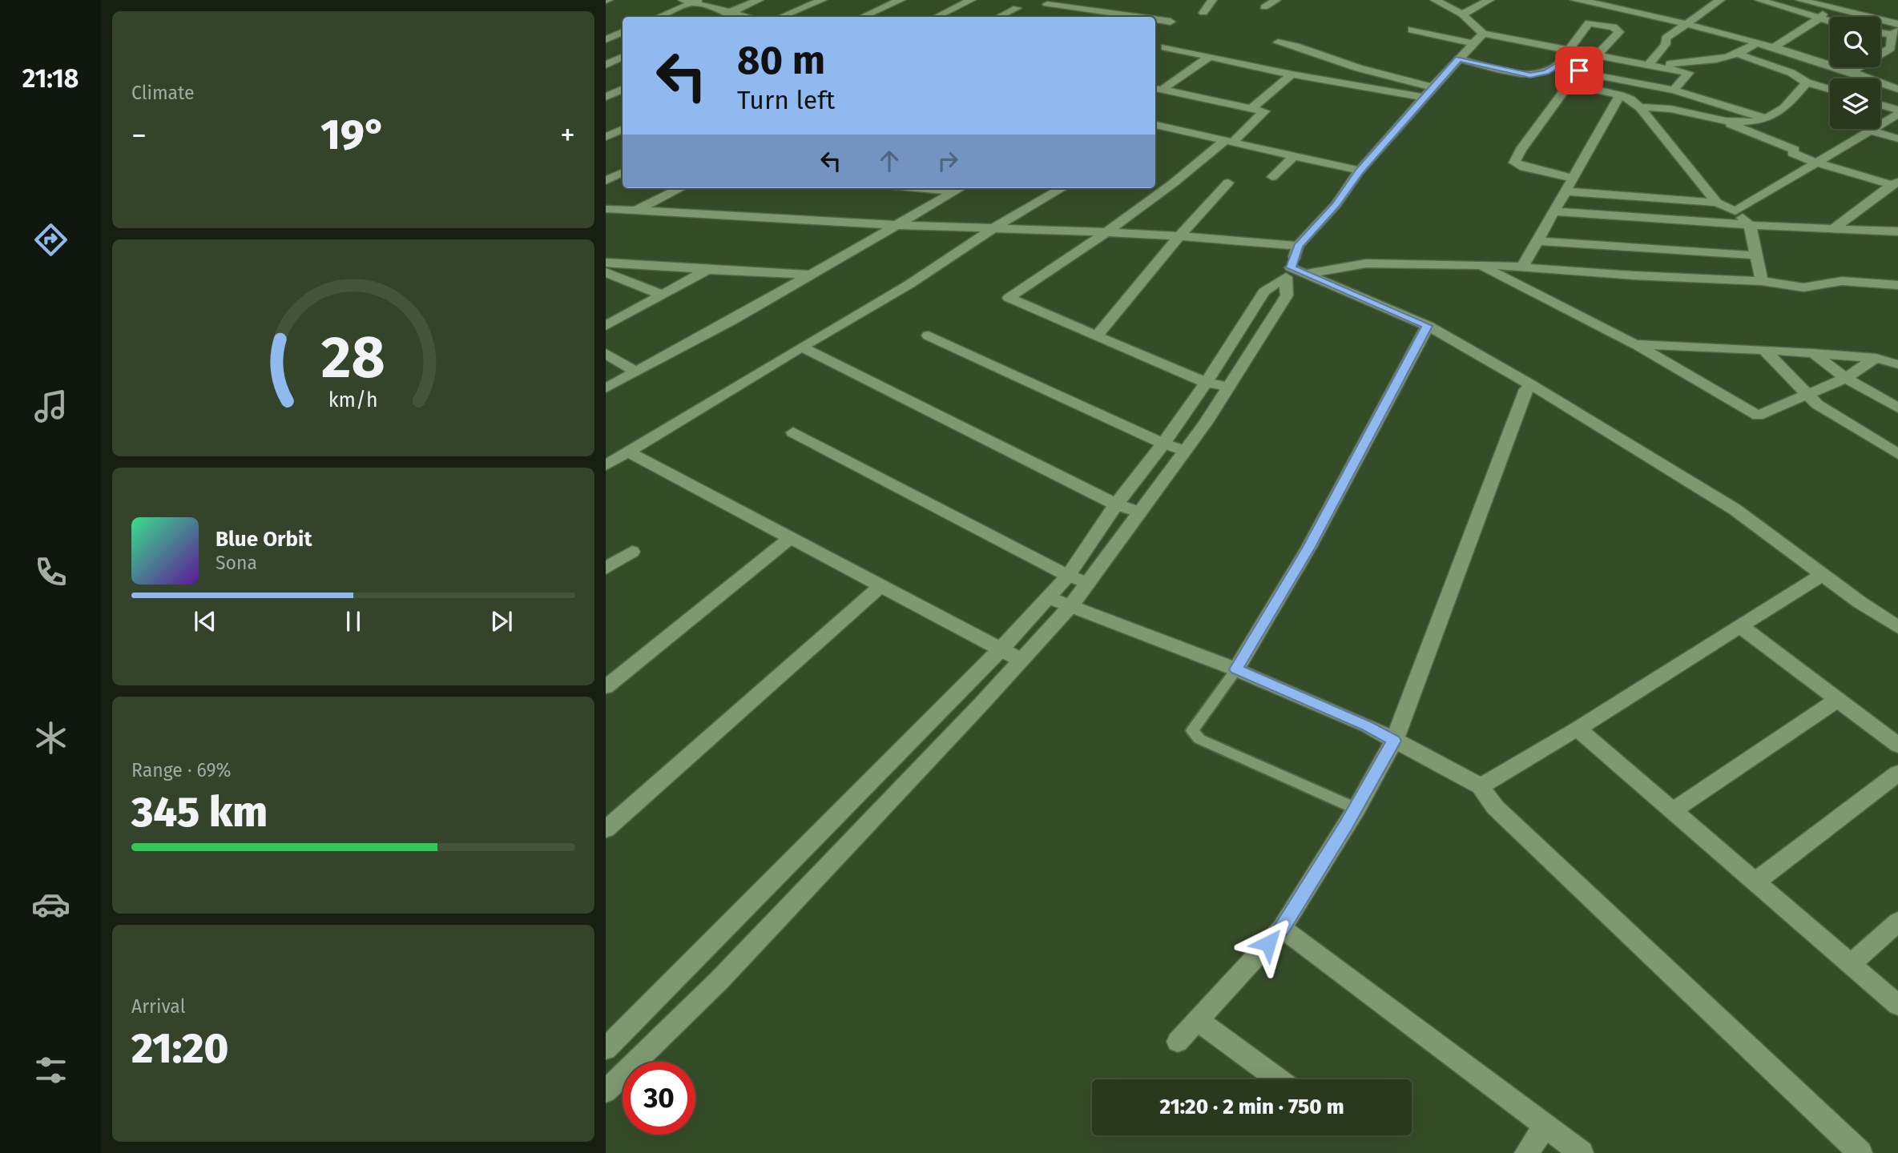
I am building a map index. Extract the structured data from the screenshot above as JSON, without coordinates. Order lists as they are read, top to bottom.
{
  "page": {
    "tabs": "21:18",
    "tile": [
      "Climate",
      ["Range · 69%", "345 km"],
      ["Arrival", "21:20"]
    ],
    "turn": ["80 m", "Turn left"],
    "heat": ["−", "19°", "+"],
    "song": ["Blue Orbit", "Sona"],
    "limit": "30",
    "trip": "21:20 · 2 min · 750 m",
    "gauge": ["28", "km/h"]
  }
}
